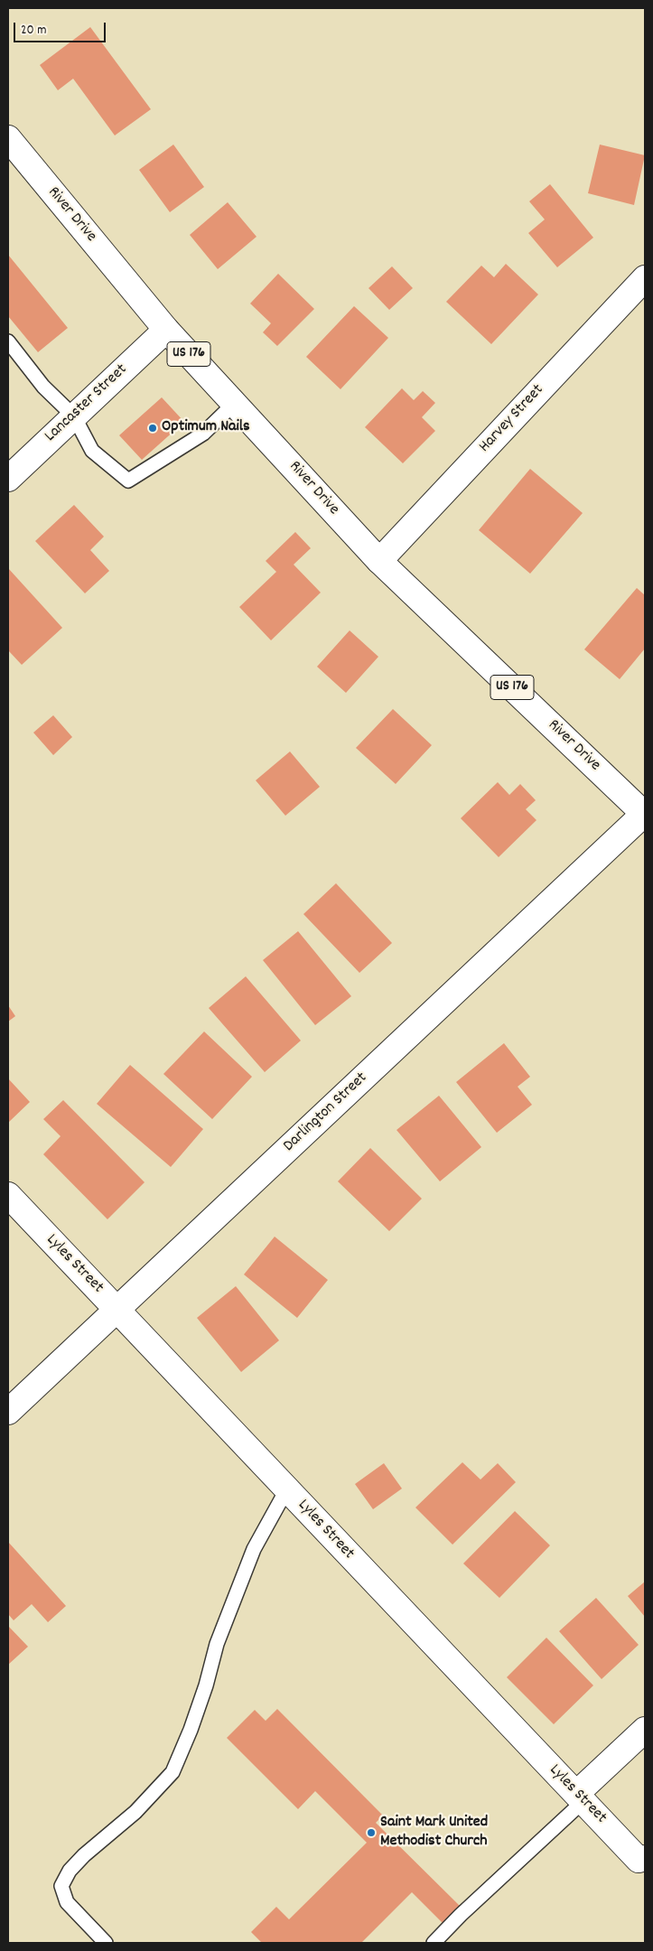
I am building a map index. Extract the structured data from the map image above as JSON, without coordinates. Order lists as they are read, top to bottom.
{
  "streets": {
    "street": [
      "River Drive",
      "US 176",
      "Lancaster Street",
      "Harvey Street",
      "Darlington Street",
      "Lyles Street"
    ]
  },
  "crossings": [
    ["River Drive", "Lancaster Street"],
    ["River Drive", "Harvey Street"],
    ["River Drive", "Darlington Street"],
    ["Darlington Street", "Lyles Street"]
  ],
  "places": ["Optimum Nails", "Saint Mark United Methodist Church"],
  "scale_bar": "20 m"
}
